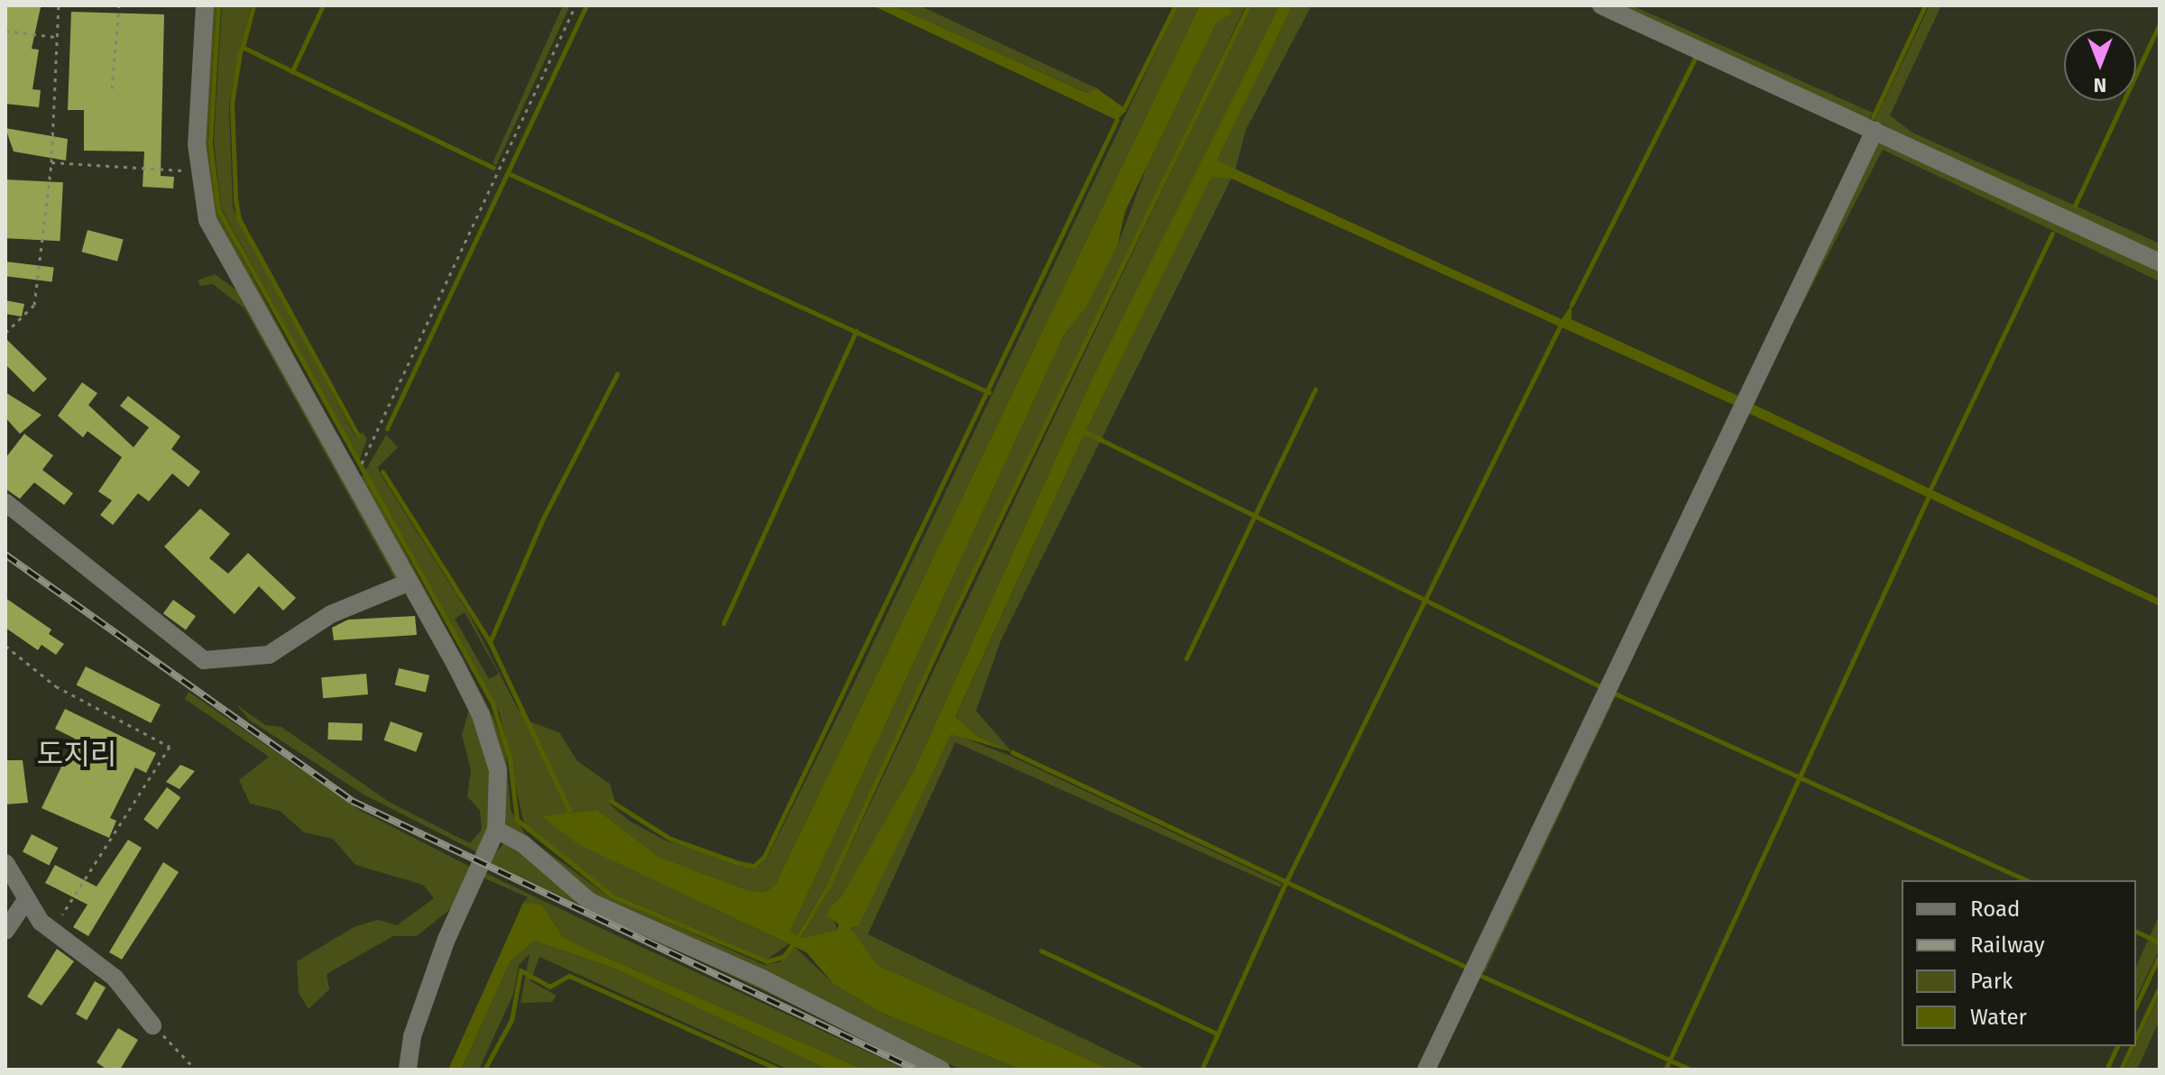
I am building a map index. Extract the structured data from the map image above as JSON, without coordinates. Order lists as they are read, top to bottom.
{
  "districts": ["도지리"],
  "legend": [
    "Road",
    "Railway",
    "Park",
    "Water"
  ],
  "north": "bottom"
}
